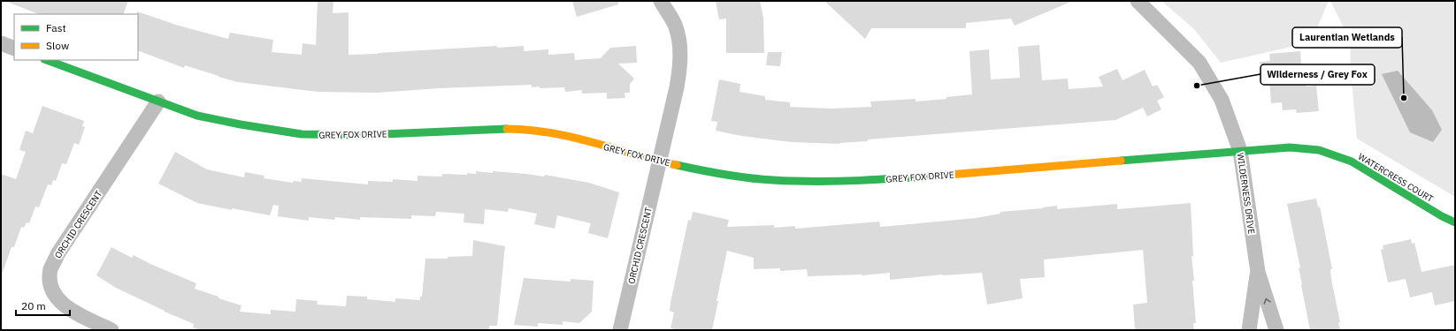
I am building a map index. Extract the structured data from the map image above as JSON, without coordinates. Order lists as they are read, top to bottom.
{
  "streets": {
    "street": [
      "GREY FOX DRIVE",
      "WATERCRESS COURT",
      "WILDERNESS DRIVE",
      "ORCHID CRESCENT"
    ]
  },
  "crossings": [
    ["GREY FOX DRIVE", "WATERCRESS COURT"],
    ["GREY FOX DRIVE", "WILDERNESS DRIVE"],
    ["GREY FOX DRIVE", "ORCHID CRESCENT"],
    ["WATERCRESS COURT", "WILDERNESS DRIVE"]
  ],
  "places": ["Wilderness / Grey Fox", "Laurentian Wetlands"],
  "legend": ["Fast", "Slow"],
  "scale_bar": "20 m"
}
